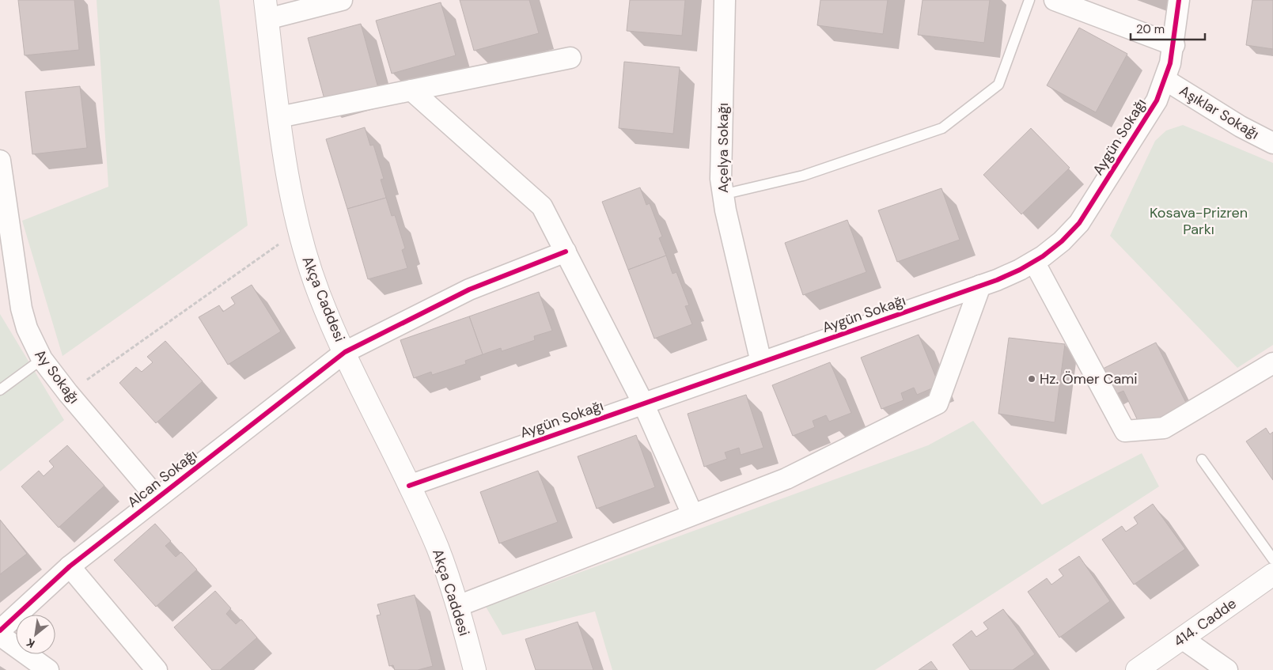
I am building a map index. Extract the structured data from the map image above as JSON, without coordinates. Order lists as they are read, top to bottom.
{
  "streets": {
    "main road": ["Akça Caddesi", "414. Cadde"],
    "street": [
      "Aşıklar Sokağı",
      "Aygün Sokağı",
      "Açelya Sokağı",
      "Ay Sokağı",
      "Alcan Sokağı"
    ]
  },
  "crossings": [
    ["Aşıklar Sokağı", "Aygün Sokağı"],
    ["Aygün Sokağı", "Açelya Sokağı"],
    ["Aygün Sokağı", "Akça Caddesi"],
    ["Akça Caddesi", "Alcan Sokağı"],
    ["Ay Sokağı", "Alcan Sokağı"]
  ],
  "parks": ["Kosava-Prizren Parkı"],
  "places": ["Hz. Ömer Cami"],
  "scale_bar": "20 m",
  "north": "bottom left"
}
